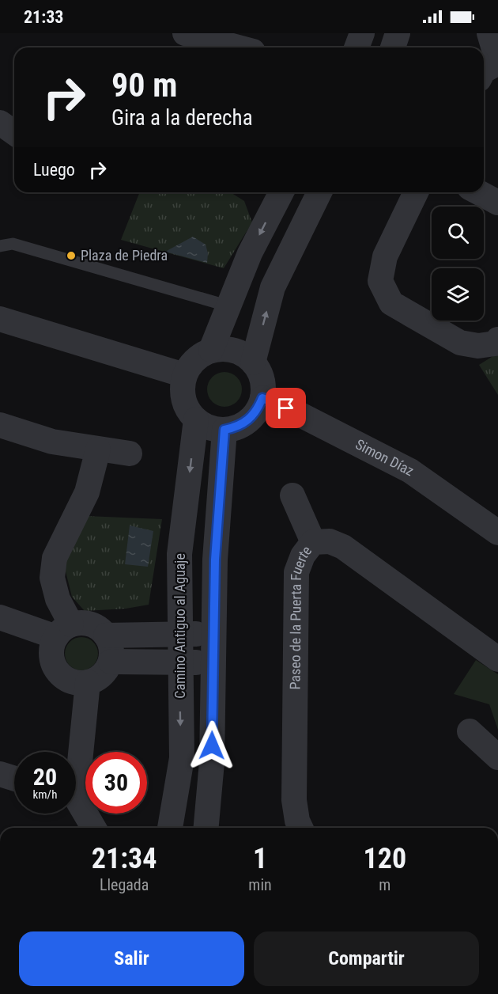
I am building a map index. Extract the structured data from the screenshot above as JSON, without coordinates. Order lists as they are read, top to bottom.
{
  "streets": {
    "street": ["Simon Díaz", "Paseo de la Puerta Fuerte", "Camino Antiguo al Aguaje"]
  },
  "crossings": [
    ["Simon Díaz", "Camino Antiguo al Aguaje"]
  ],
  "places": ["Plaza de Piedra"],
  "page": {
    "status": "21:33",
    "turn": ["90 m", "Gira a la derecha"],
    "then": "Luego",
    "speed": "20 km/h",
    "limit": "30",
    "eta": [
      "21:34",
      "Llegada",
      "1",
      "min",
      "120",
      "m"
    ],
    "buttons": ["Salir", "Compartir"]
  }
}
